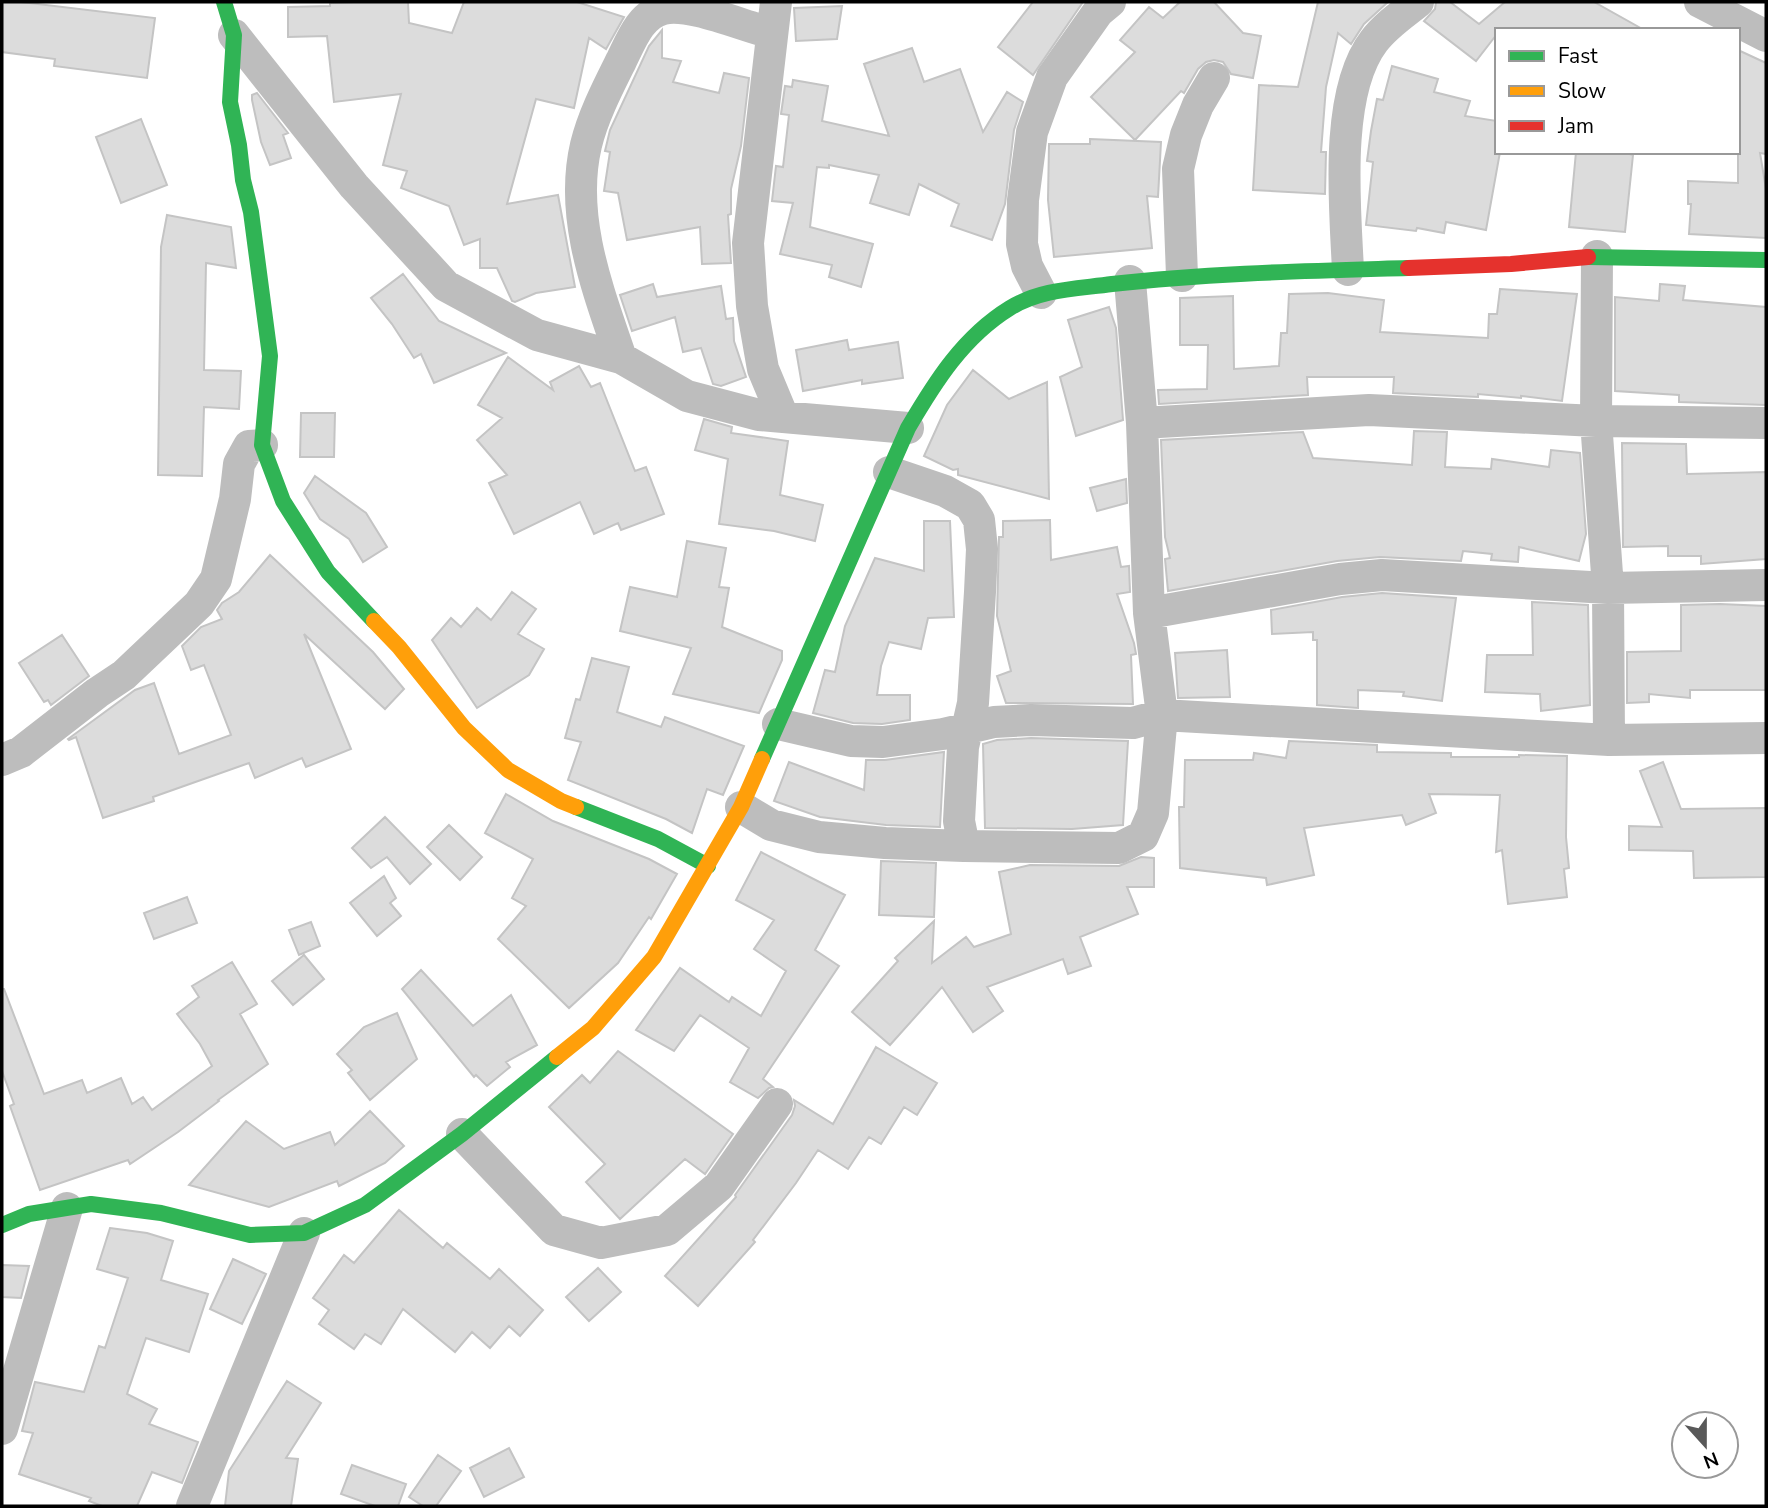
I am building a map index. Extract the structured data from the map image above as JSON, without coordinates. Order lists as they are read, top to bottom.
{
  "legend": ["Fast", "Slow", "Jam"],
  "north": "bottom"
}
